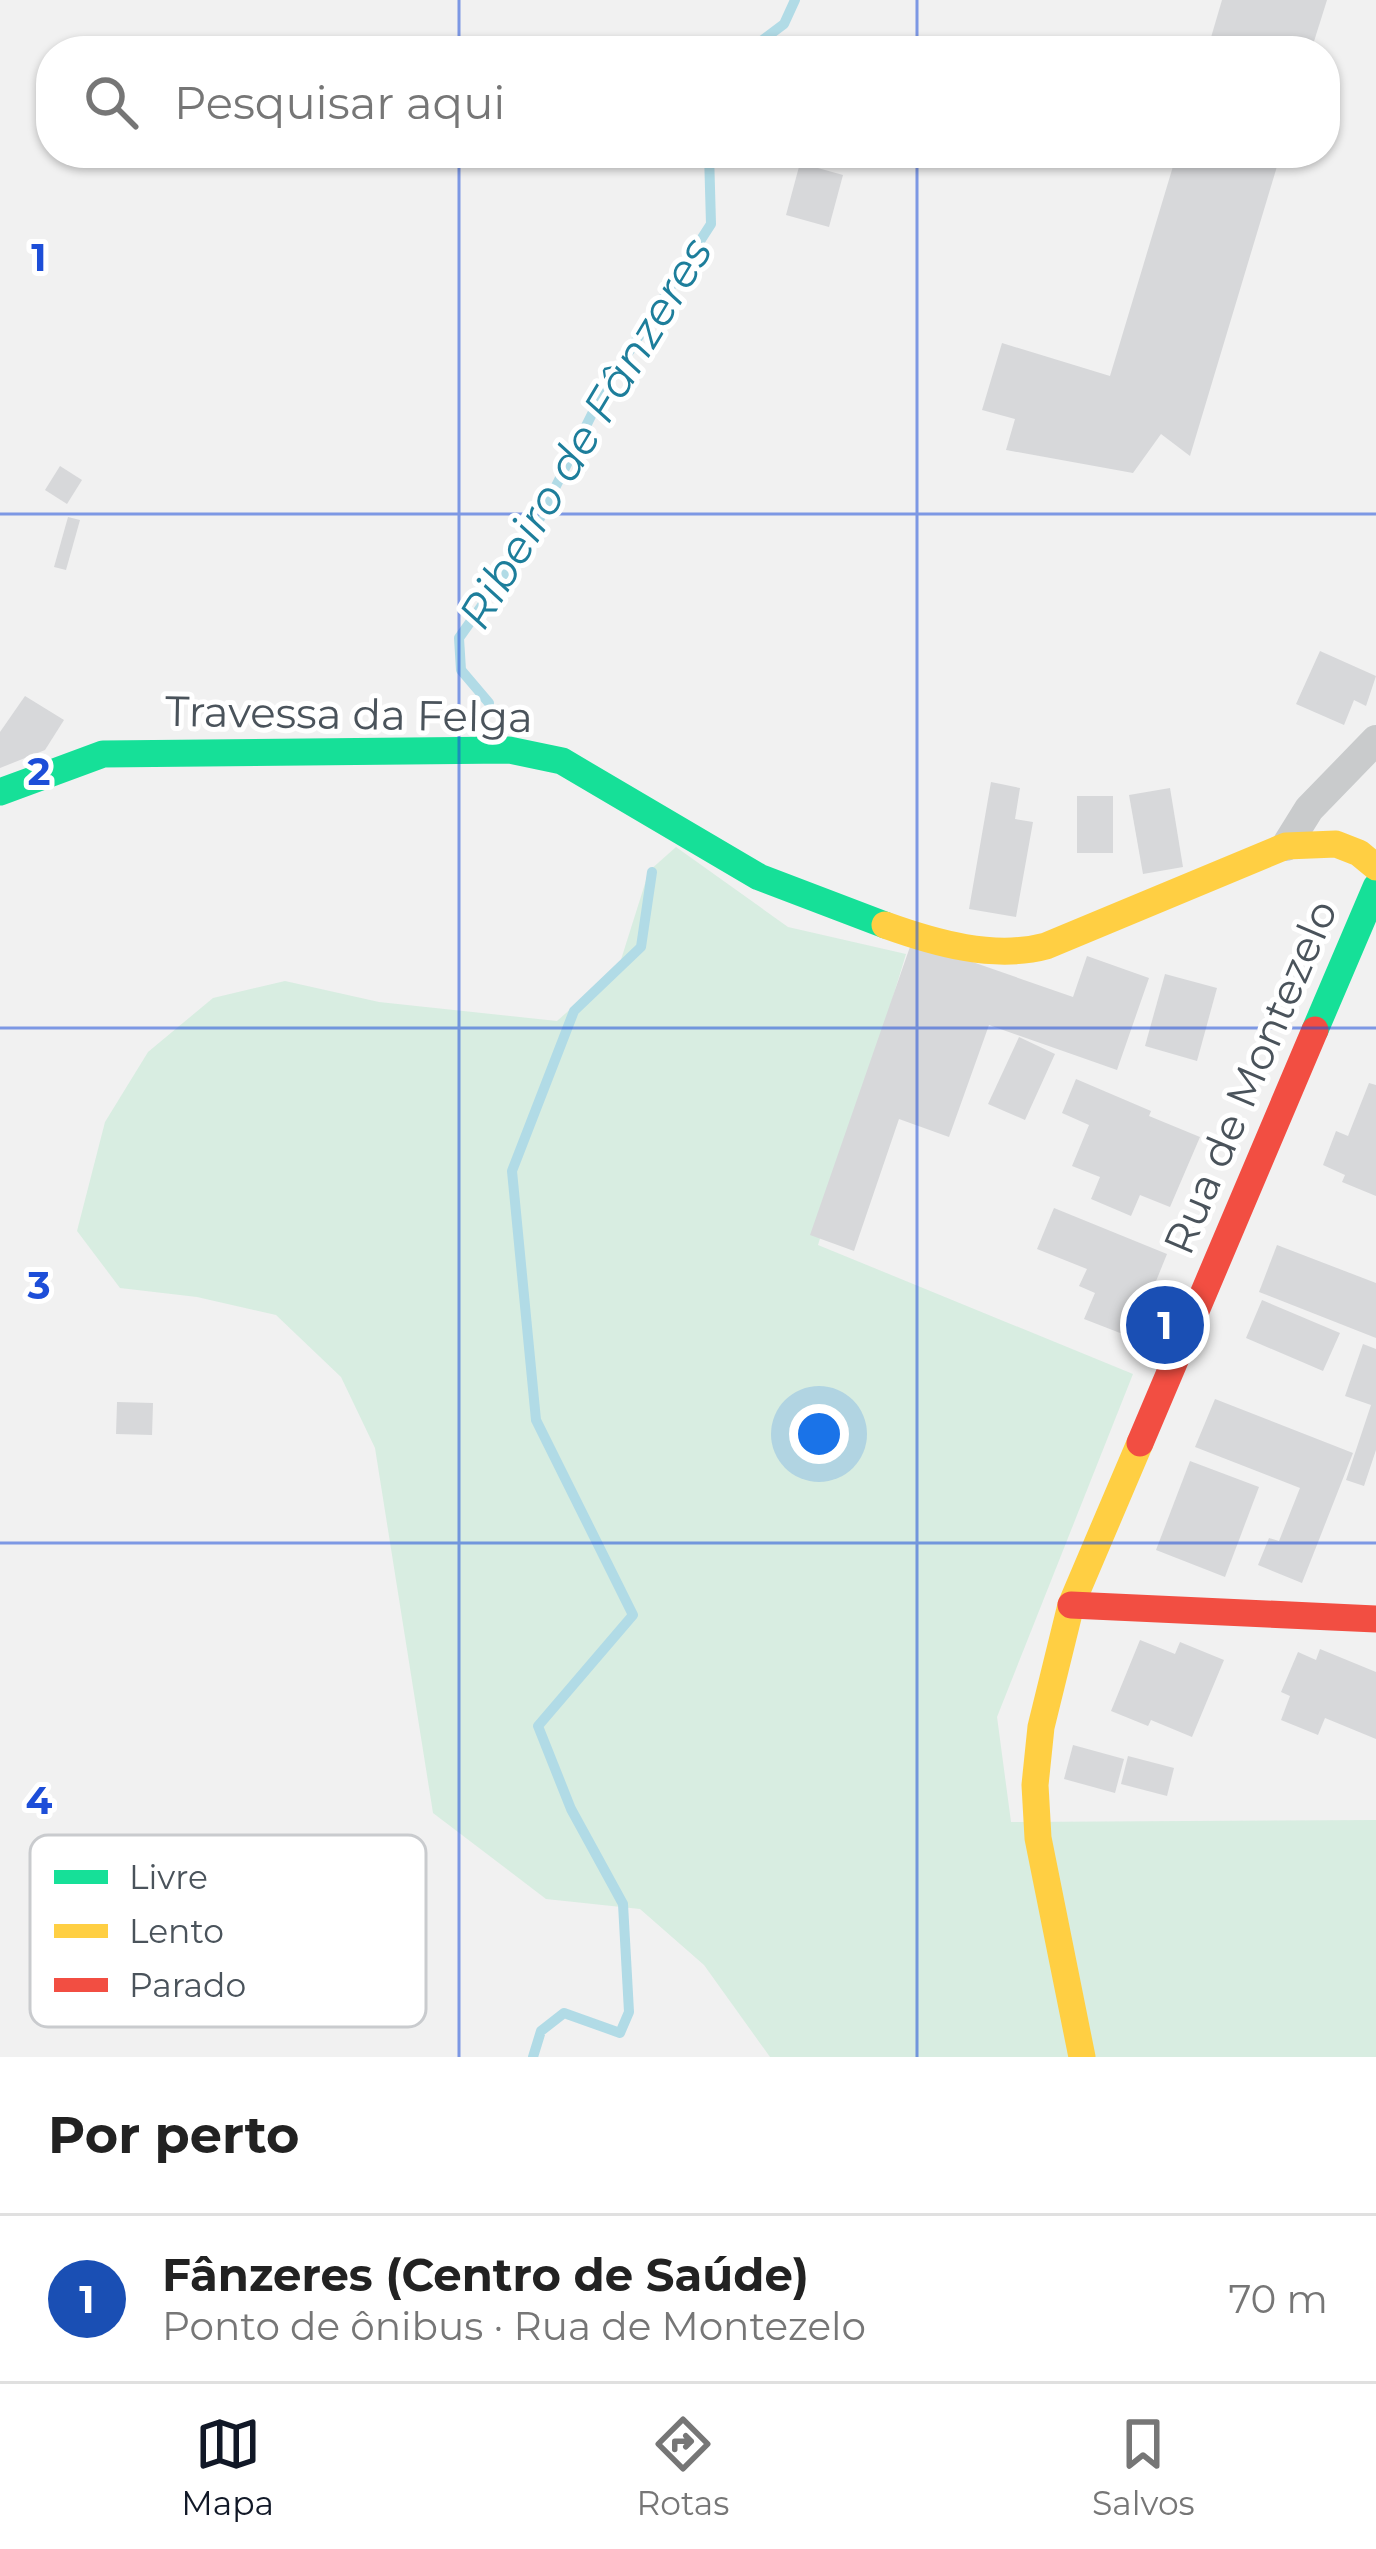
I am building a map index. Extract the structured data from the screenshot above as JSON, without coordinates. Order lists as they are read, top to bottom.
{
  "streets": {
    "street": ["Travessa da Felga", "Rua de Montezelo"]
  },
  "water": ["Ribeiro de Fânzeres"],
  "legend": ["Livre", "Lento", "Parado"],
  "page": {
    "search": "Pesquisar aqui",
    "pins": "1",
    "heading": "Por perto",
    "list": [
      {
        "mark": "1",
        "name": "Fânzeres (Centro de Saúde)",
        "note": "Ponto de ônibus · Rua de Montezelo",
        "value": "70 m"
      }
    ],
    "nav": ["Mapa", "Rotas", "Salvos"]
  },
  "grid": {
    "rows": [
      "1",
      "2",
      "3",
      "4"
    ]
  }
}
